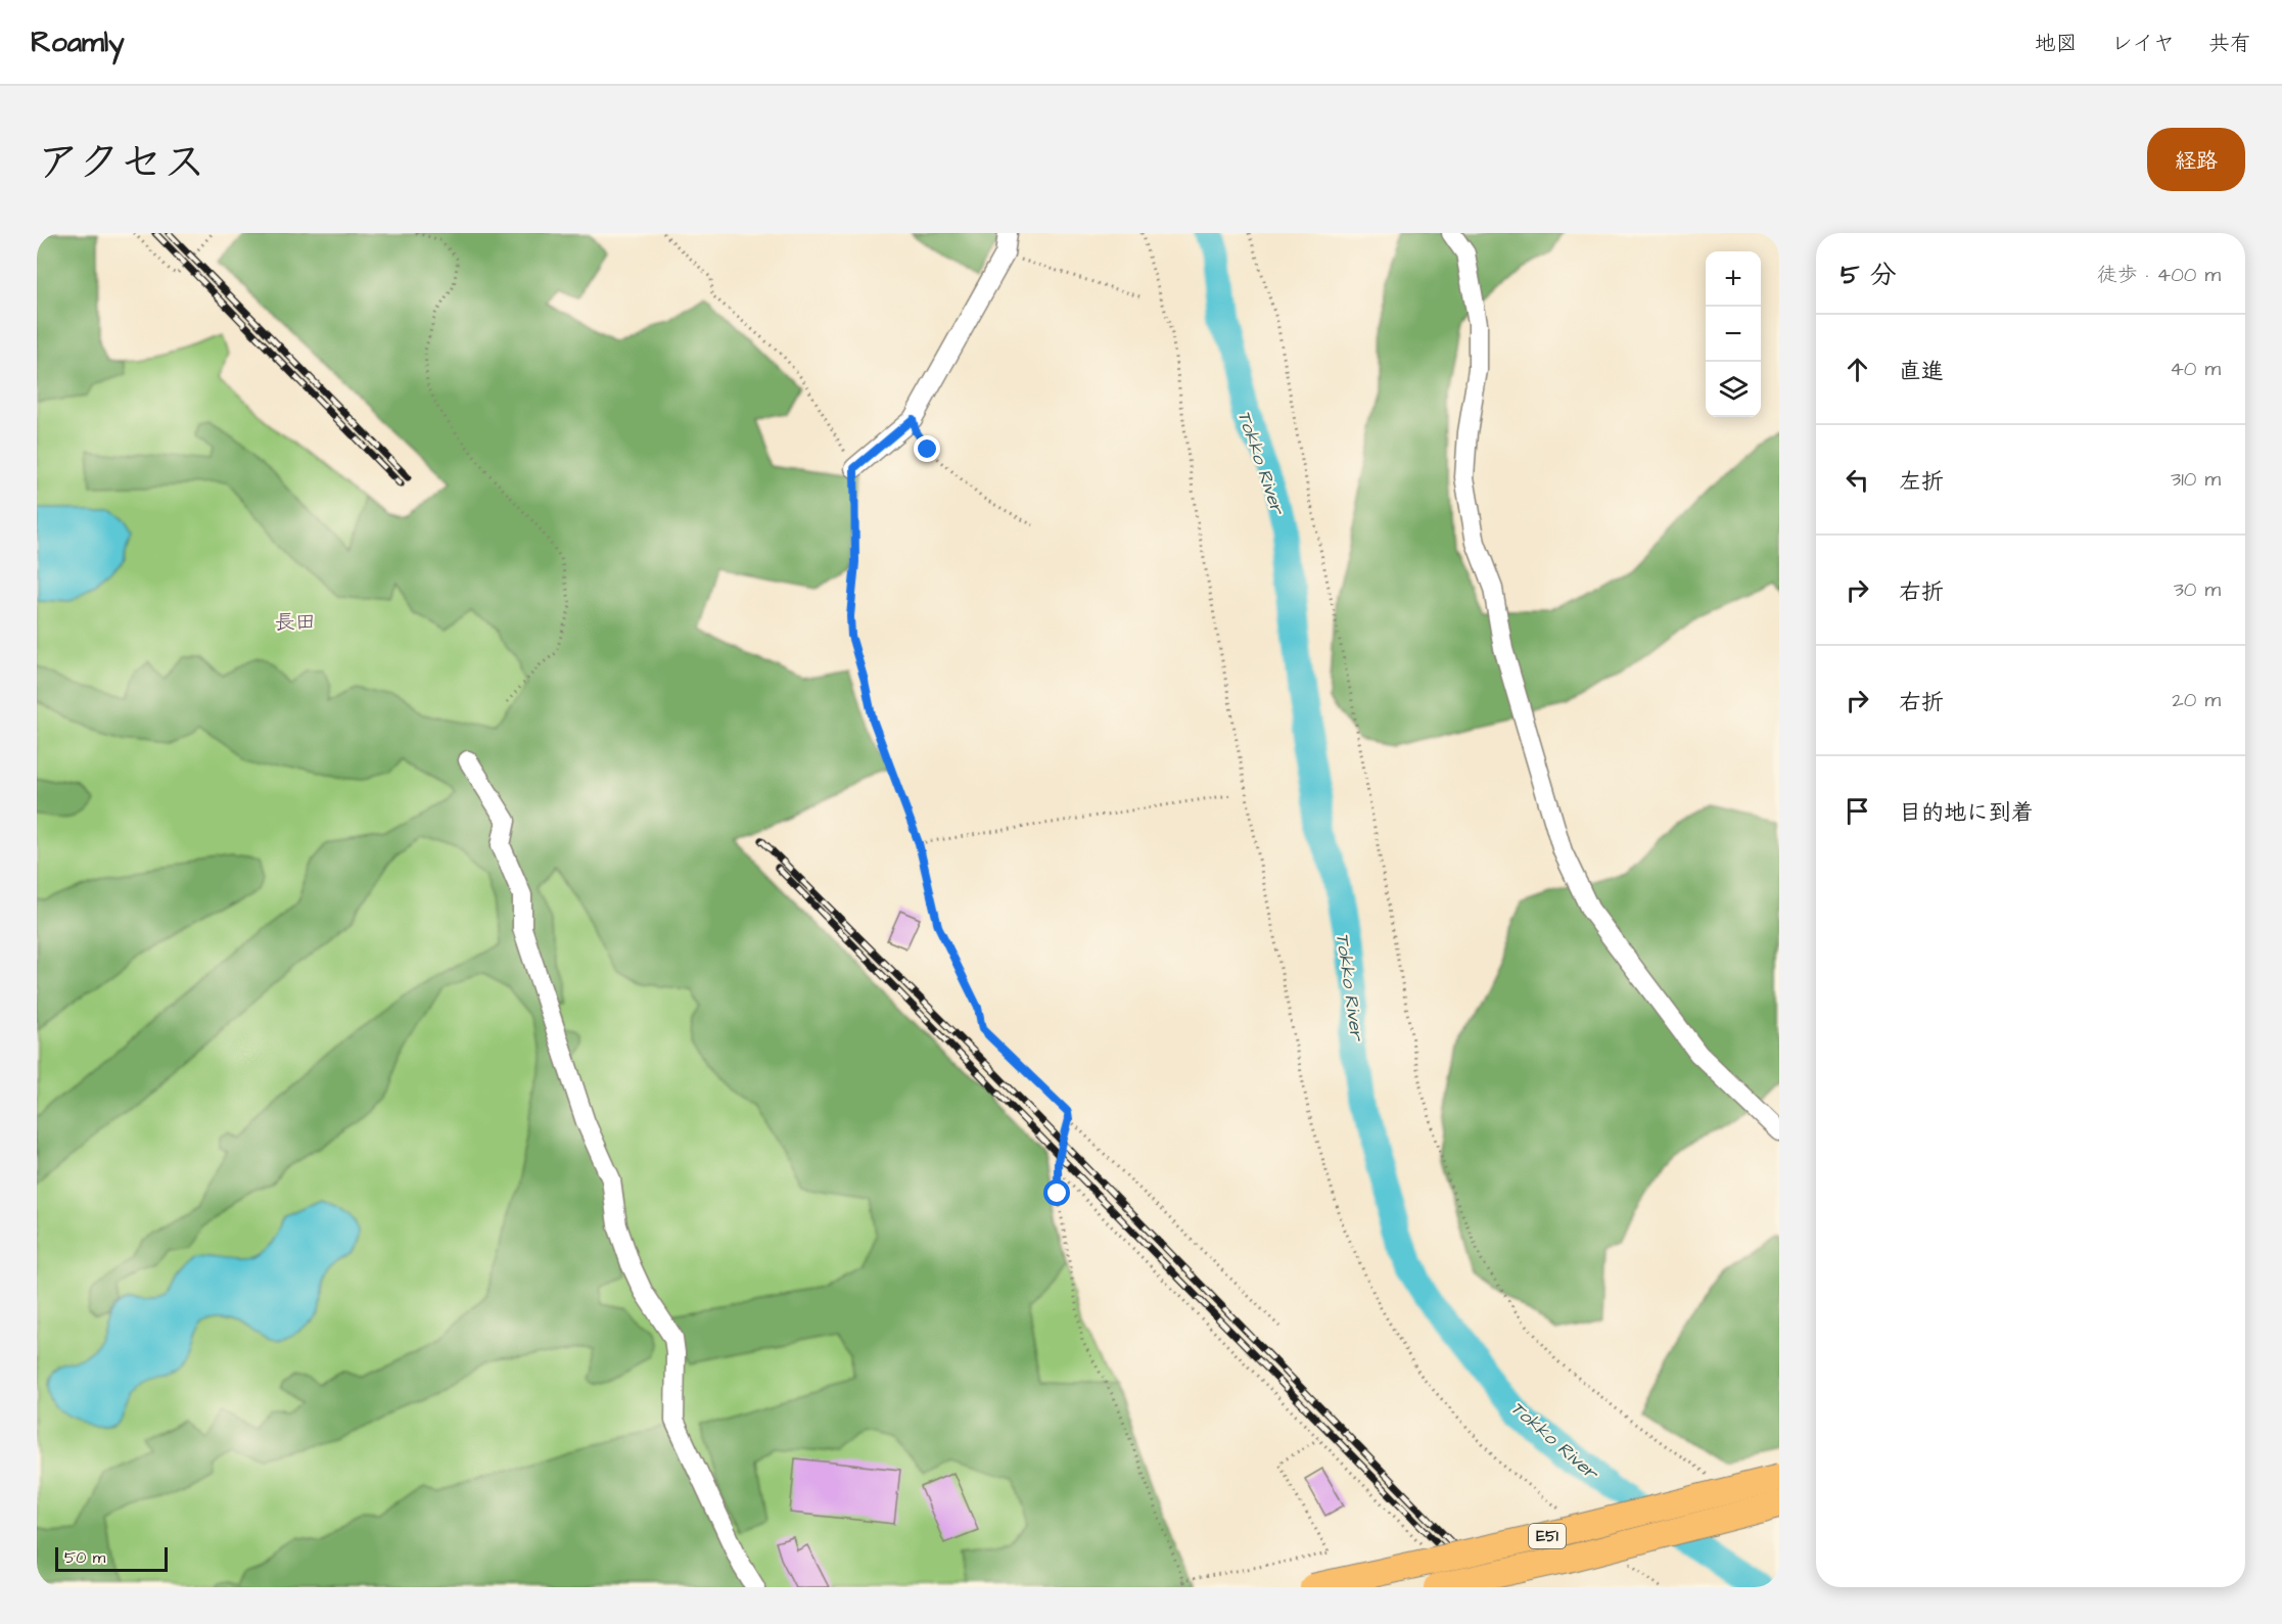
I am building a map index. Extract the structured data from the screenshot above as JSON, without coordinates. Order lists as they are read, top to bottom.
{
  "streets": {
    "highway": ["E51"]
  },
  "districts": ["長田"],
  "water": ["Tokko River"],
  "scale_bar": "50 m",
  "page": {
    "header": "Roamly",
    "nav": ["地図", "レイヤ", "共有"],
    "title": "アクセス",
    "buttons": "経路",
    "heading": ["5 分", "徒歩 · 400 m"],
    "map_buttons": ["+", "−"],
    "list": [
      ["直進", "40 m"],
      ["左折", "310 m"],
      ["右折", "30 m"],
      ["右折", "20 m"],
      "目的地に到着"
    ],
    "scale": "50 m"
  }
}
